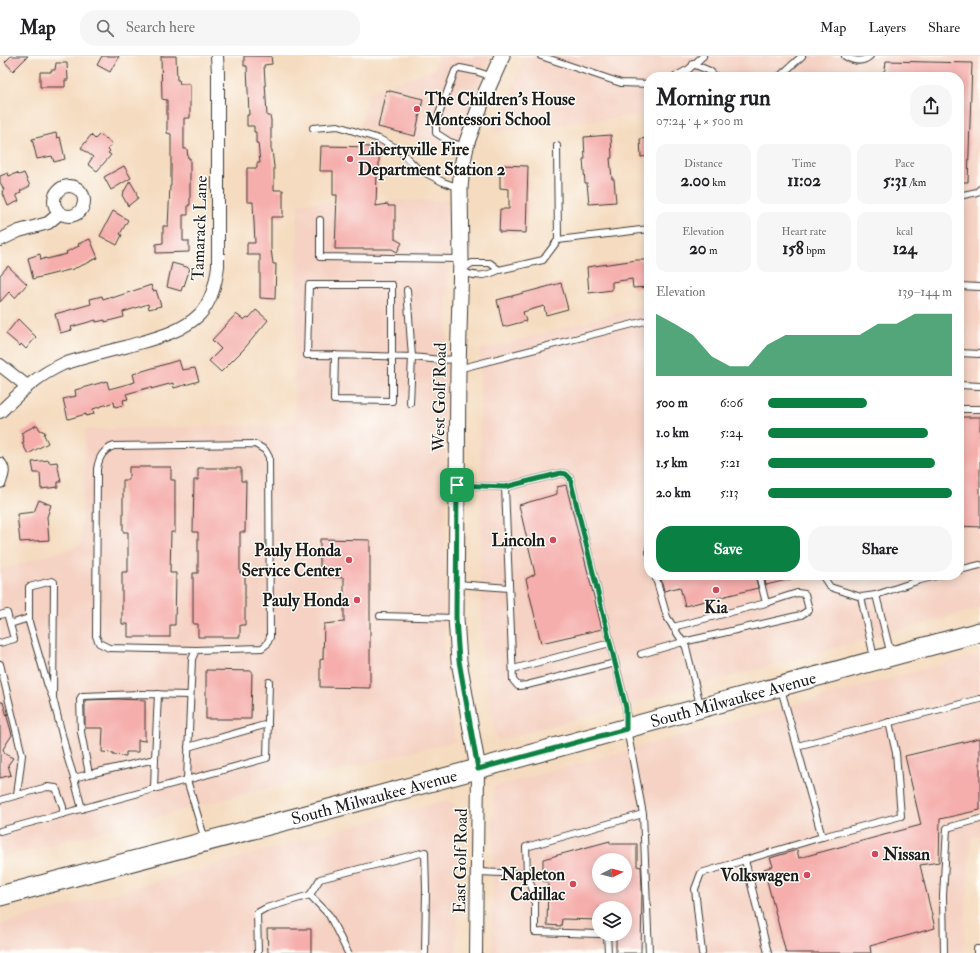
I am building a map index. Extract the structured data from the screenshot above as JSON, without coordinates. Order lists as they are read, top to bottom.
{
  "streets": {
    "main road": ["South Milwaukee Avenue"],
    "street": ["Tamarack Lane", "West Golf Road", "East Golf Road"]
  },
  "crossings": [
    ["West Golf Road", "South Milwaukee Avenue"],
    ["West Golf Road", "East Golf Road"],
    ["South Milwaukee Avenue", "East Golf Road"]
  ],
  "places": [
    "The Children's House Montessori School",
    "Libertyville Fire Department Station 2",
    "Lincoln",
    "Pauly Honda Service Center",
    "Kia",
    "Pauly Honda",
    "Nissan",
    "Volkswagen",
    "Napleton Cadillac"
  ],
  "north": "right",
  "page": {
    "header": "Map",
    "search": "Search here",
    "nav": ["Map", "Layers", "Share"],
    "heading": ["Morning run", "07:24 · 4 × 500 m"],
    "stats": [
      ["Distance", "2.00 km"],
      ["Time", "11:02"],
      ["Pace", "5:31 /km"],
      ["Elevation", "20 m"],
      ["Heart rate", "158 bpm"],
      ["kcal", "124"]
    ],
    "chart": ["Elevation", "139–144 m"],
    "list": [
      {
        "name": "500 m",
        "note": "6:06"
      },
      {
        "name": "1.0 km",
        "note": "5:24"
      },
      {
        "name": "1.5 km",
        "note": "5:21"
      },
      {
        "name": "2.0 km",
        "note": "5:13"
      }
    ],
    "buttons": ["Save", "Share"]
  }
}
